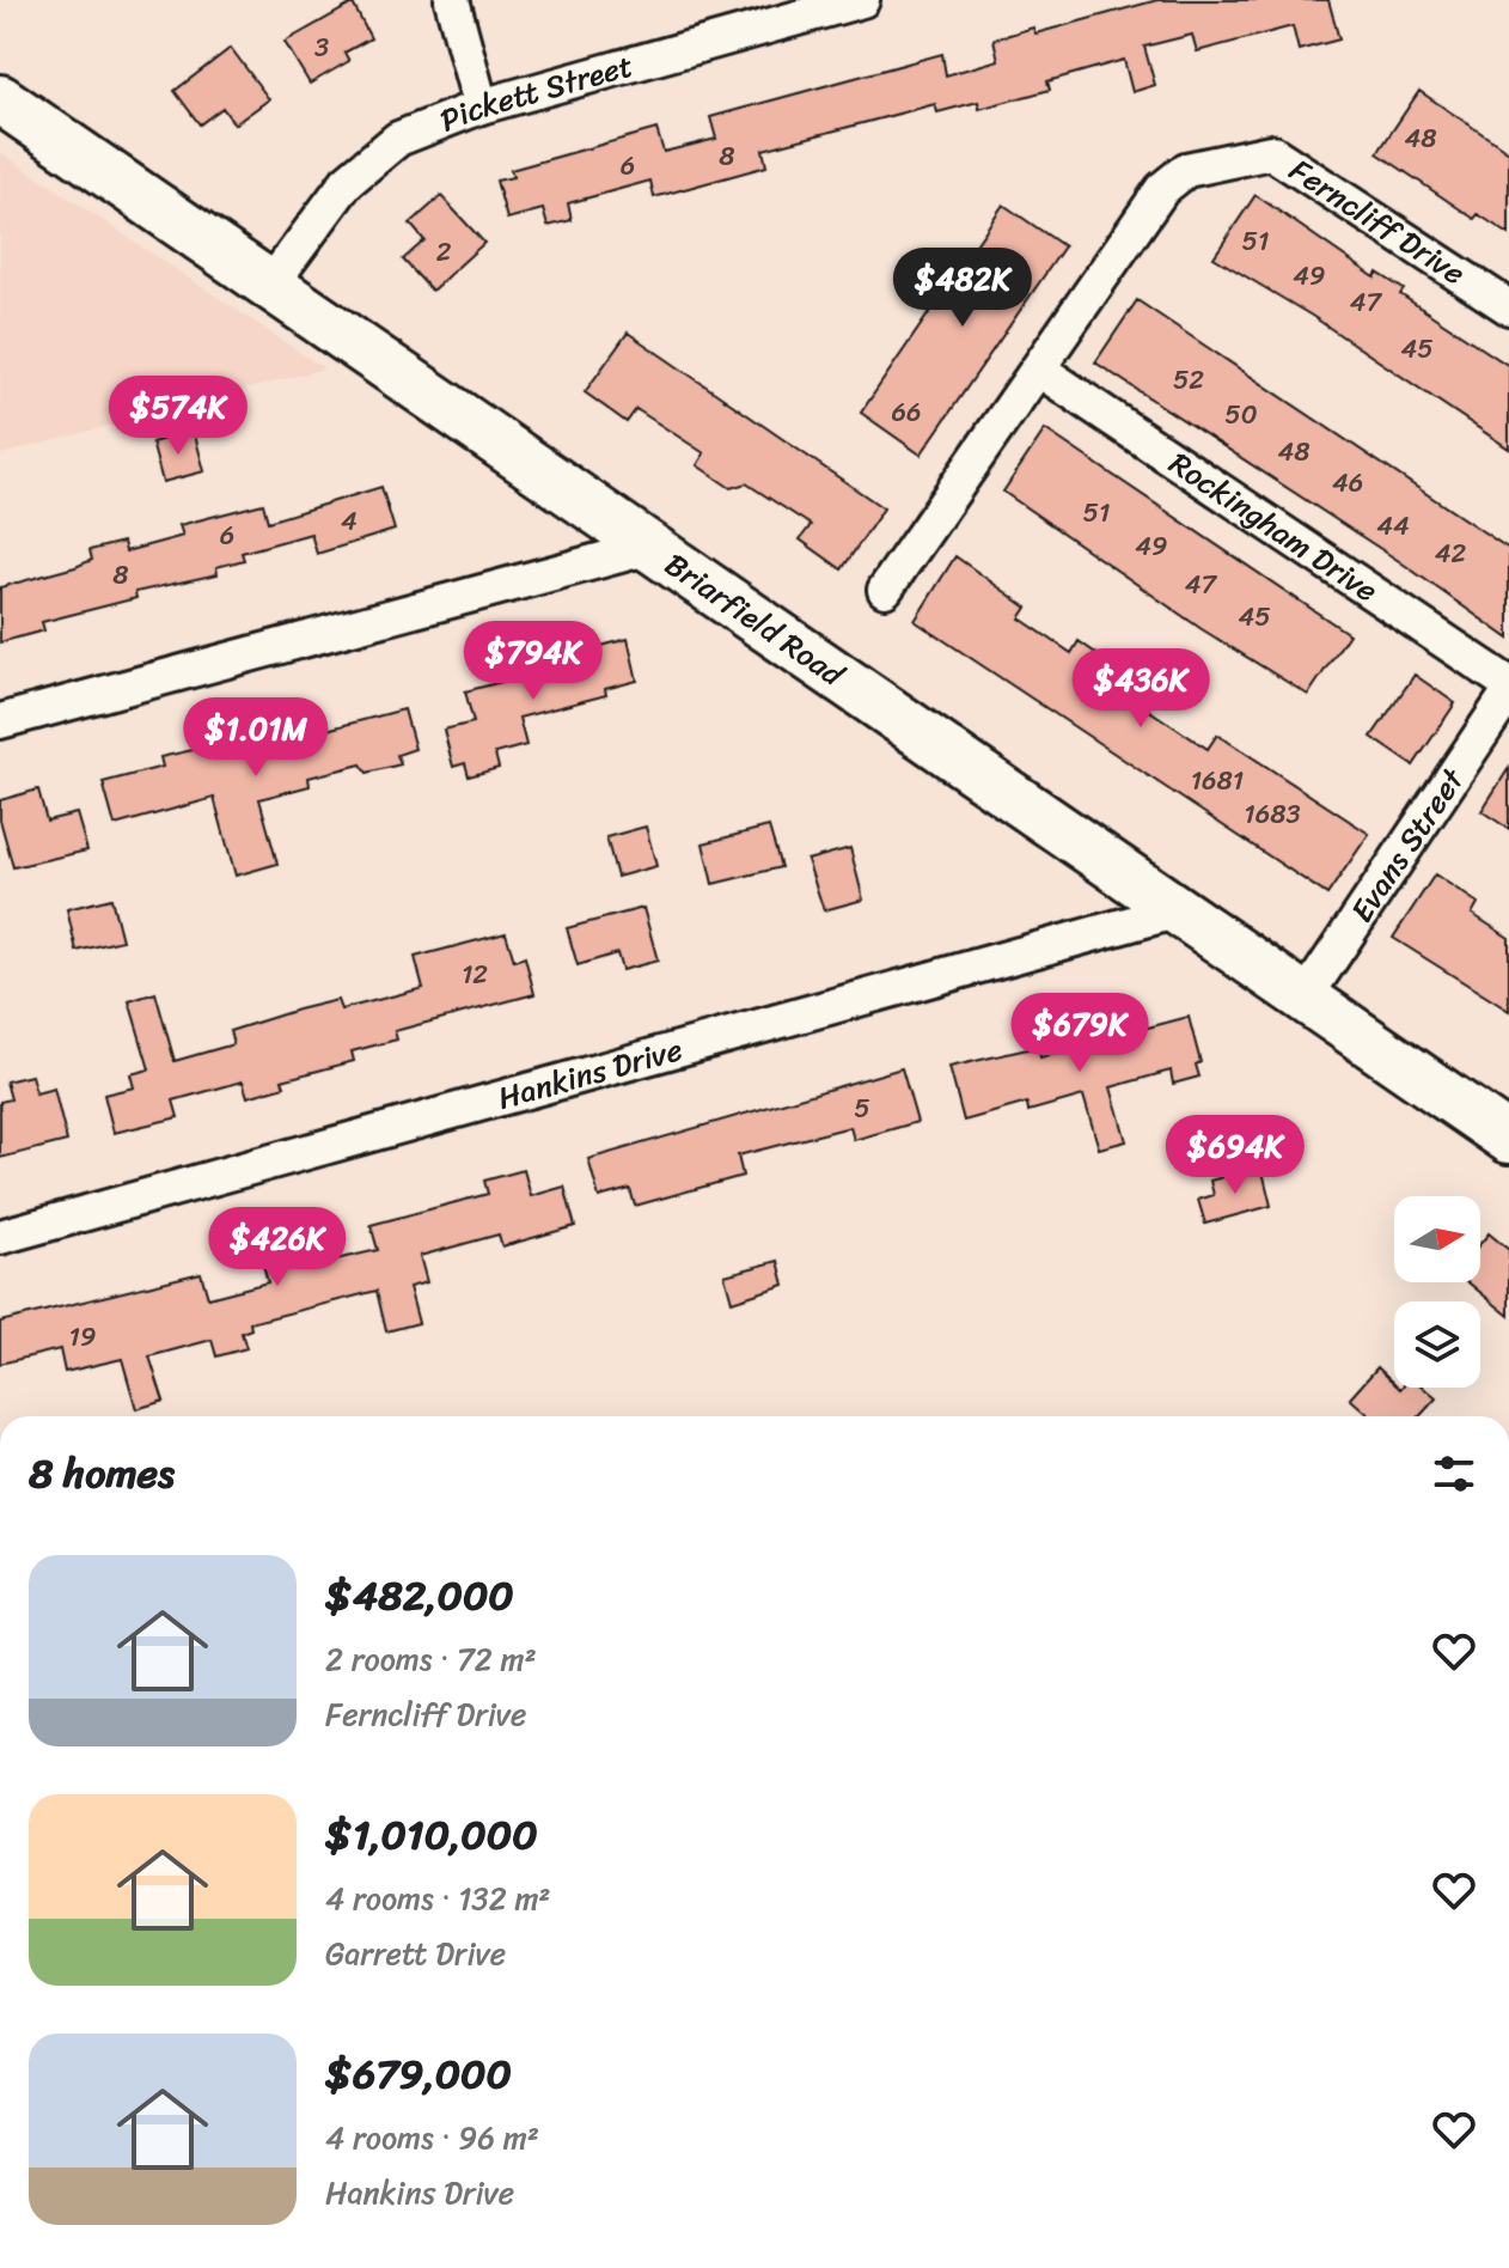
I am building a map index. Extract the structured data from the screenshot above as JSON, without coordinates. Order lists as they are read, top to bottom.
{
  "streets": {
    "main road": ["Briarfield Road"],
    "street": [
      "Pickett Street",
      "Ferncliff Drive",
      "Rockingham Drive",
      "Evans Street",
      "Hankins Drive"
    ]
  },
  "crossings": [
    ["Pickett Street", "Briarfield Road"],
    ["Ferncliff Drive", "Rockingham Drive"],
    ["Briarfield Road", "Evans Street"],
    ["Briarfield Road", "Hankins Drive"]
  ],
  "house_numbers": [
    "3",
    "48",
    "8",
    "6",
    "51",
    "2",
    "49",
    "47",
    "45",
    "52",
    "66",
    "50",
    "48",
    "46",
    "51",
    "4",
    "44",
    "6",
    "49",
    "42",
    "8",
    "47",
    "45",
    "1681",
    "1683",
    "12",
    "5",
    "19"
  ],
  "north": "right",
  "page": {
    "price": [
      "$482K",
      "$574K",
      "$794K",
      "$436K",
      "$1.01M",
      "$679K",
      "$694K",
      "$426K"
    ],
    "heading": "8 homes",
    "list": [
      {
        "name": "$482,000",
        "note": "2 rooms · 72 m² · Ferncliff Drive"
      },
      {
        "name": "$1,010,000",
        "note": "4 rooms · 132 m² · Garrett Drive"
      },
      {
        "name": "$679,000",
        "note": "4 rooms · 96 m² · Hankins Drive"
      }
    ]
  }
}
